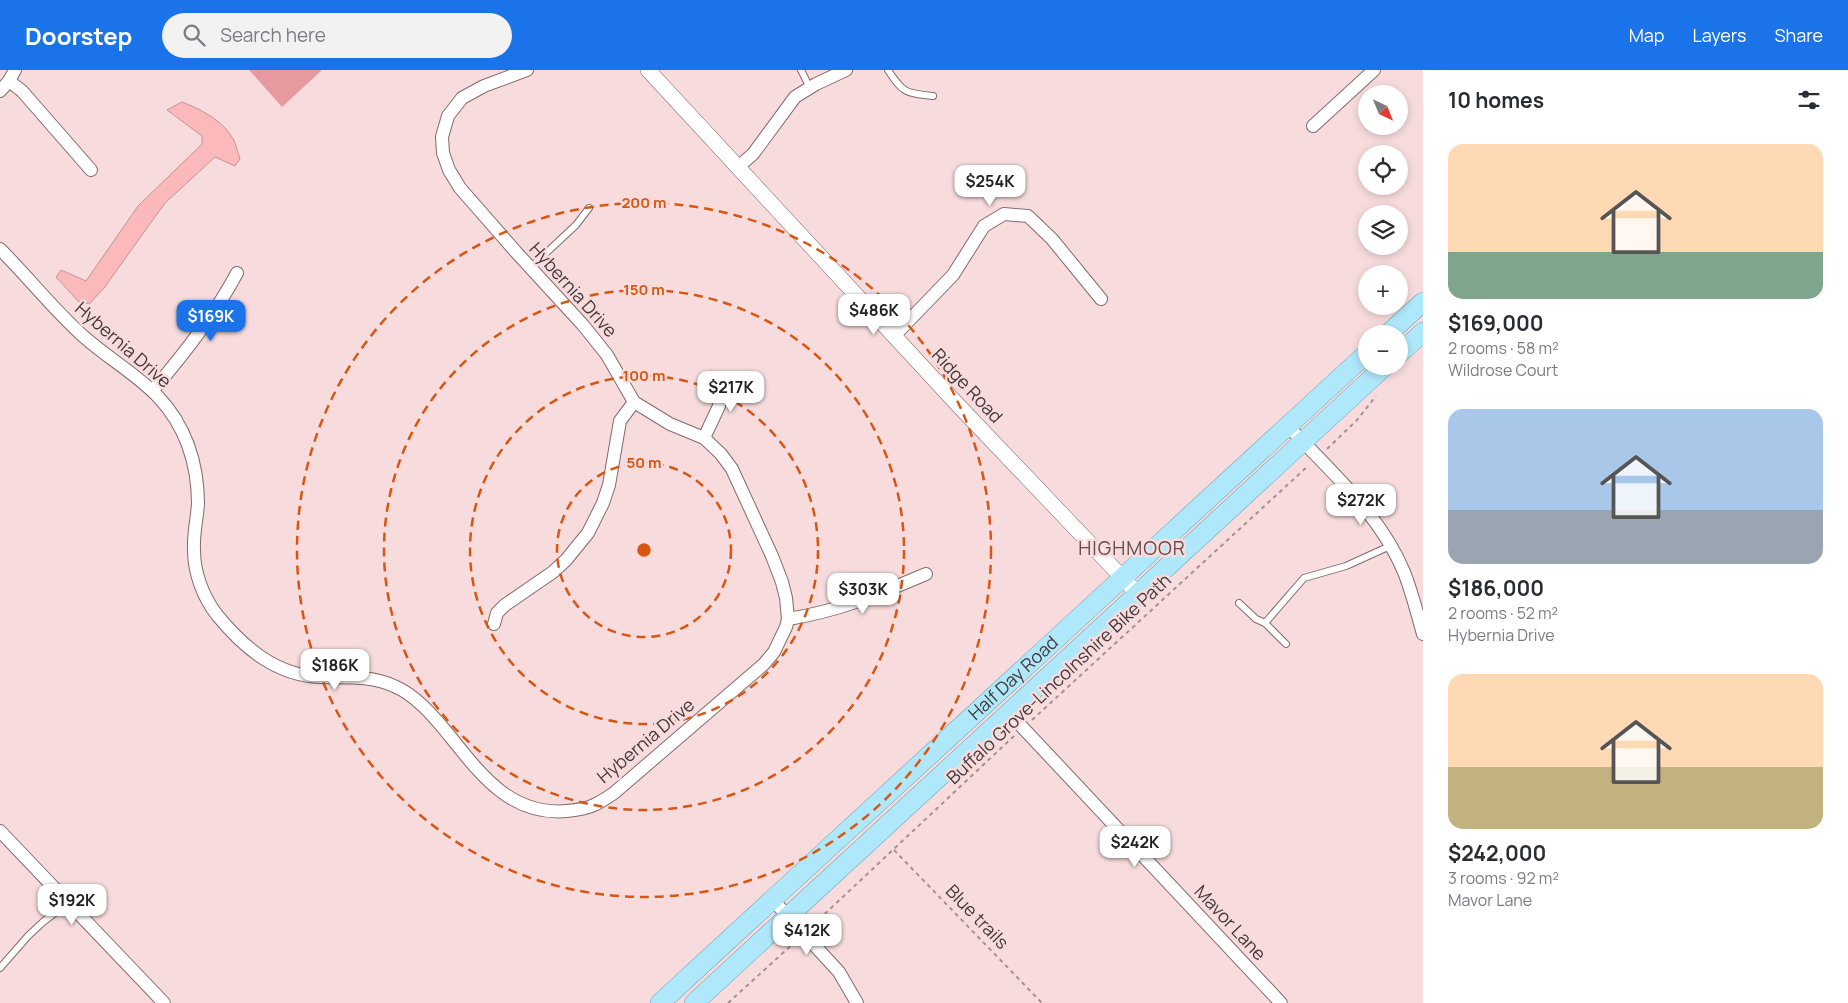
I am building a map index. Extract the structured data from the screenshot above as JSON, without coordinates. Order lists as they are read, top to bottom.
{
  "streets": {
    "main road": ["Half Day Road"],
    "street": ["Hybernia Drive", "Ridge Road", "Mavor Lane"],
    "path": ["Buffalo Grove-Lincolnshire Bike Path", "Blue trails"]
  },
  "crossings": [
    ["Ridge Road", "Half Day Road"],
    ["Half Day Road", "Mavor Lane"],
    ["Buffalo Grove-Lincolnshire Bike Path", "Blue trails"],
    ["Buffalo Grove-Lincolnshire Bike Path", "Mavor Lane"]
  ],
  "districts": ["HIGHMOOR"],
  "north": "bottom right",
  "page": {
    "header": "Doorstep",
    "search": "Search here",
    "nav": ["Map", "Layers", "Share"],
    "heading": "10 homes",
    "map_buttons": ["+", "−"],
    "list": [
      {
        "name": "$169,000",
        "note": "2 rooms · 58 m² · Wildrose Court"
      },
      {
        "name": "$186,000",
        "note": "2 rooms · 52 m² · Hybernia Drive"
      },
      {
        "name": "$242,000",
        "note": "3 rooms · 92 m² · Mavor Lane"
      }
    ],
    "price": [
      "$254K",
      "$486K",
      "$169K",
      "$217K",
      "$272K",
      "$303K",
      "$186K",
      "$242K",
      "$192K",
      "$412K"
    ]
  },
  "rings": [
    "200 m",
    "150 m",
    "100 m",
    "50 m"
  ]
}
